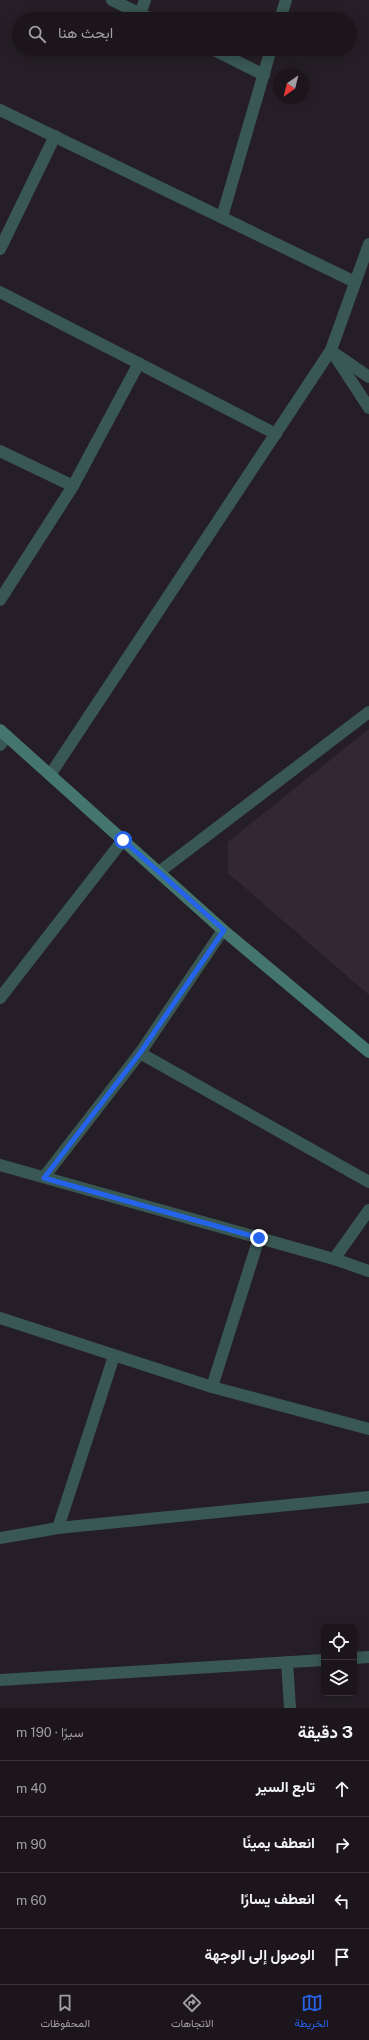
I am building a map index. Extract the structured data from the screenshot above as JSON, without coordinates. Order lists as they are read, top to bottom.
{
  "north": "bottom left",
  "page": {
    "search": "ابحث هنا",
    "heading": ["3 دقيقة", "سيرًا · 190 m"],
    "list": [
      ["تابع السير", "40 m"],
      ["انعطف يمينًا", "90 m"],
      ["انعطف يسارًا", "60 m"],
      "الوصول إلى الوجهة"
    ],
    "nav": ["الخريطة", "الاتجاهات", "المحفوظات"]
  }
}
